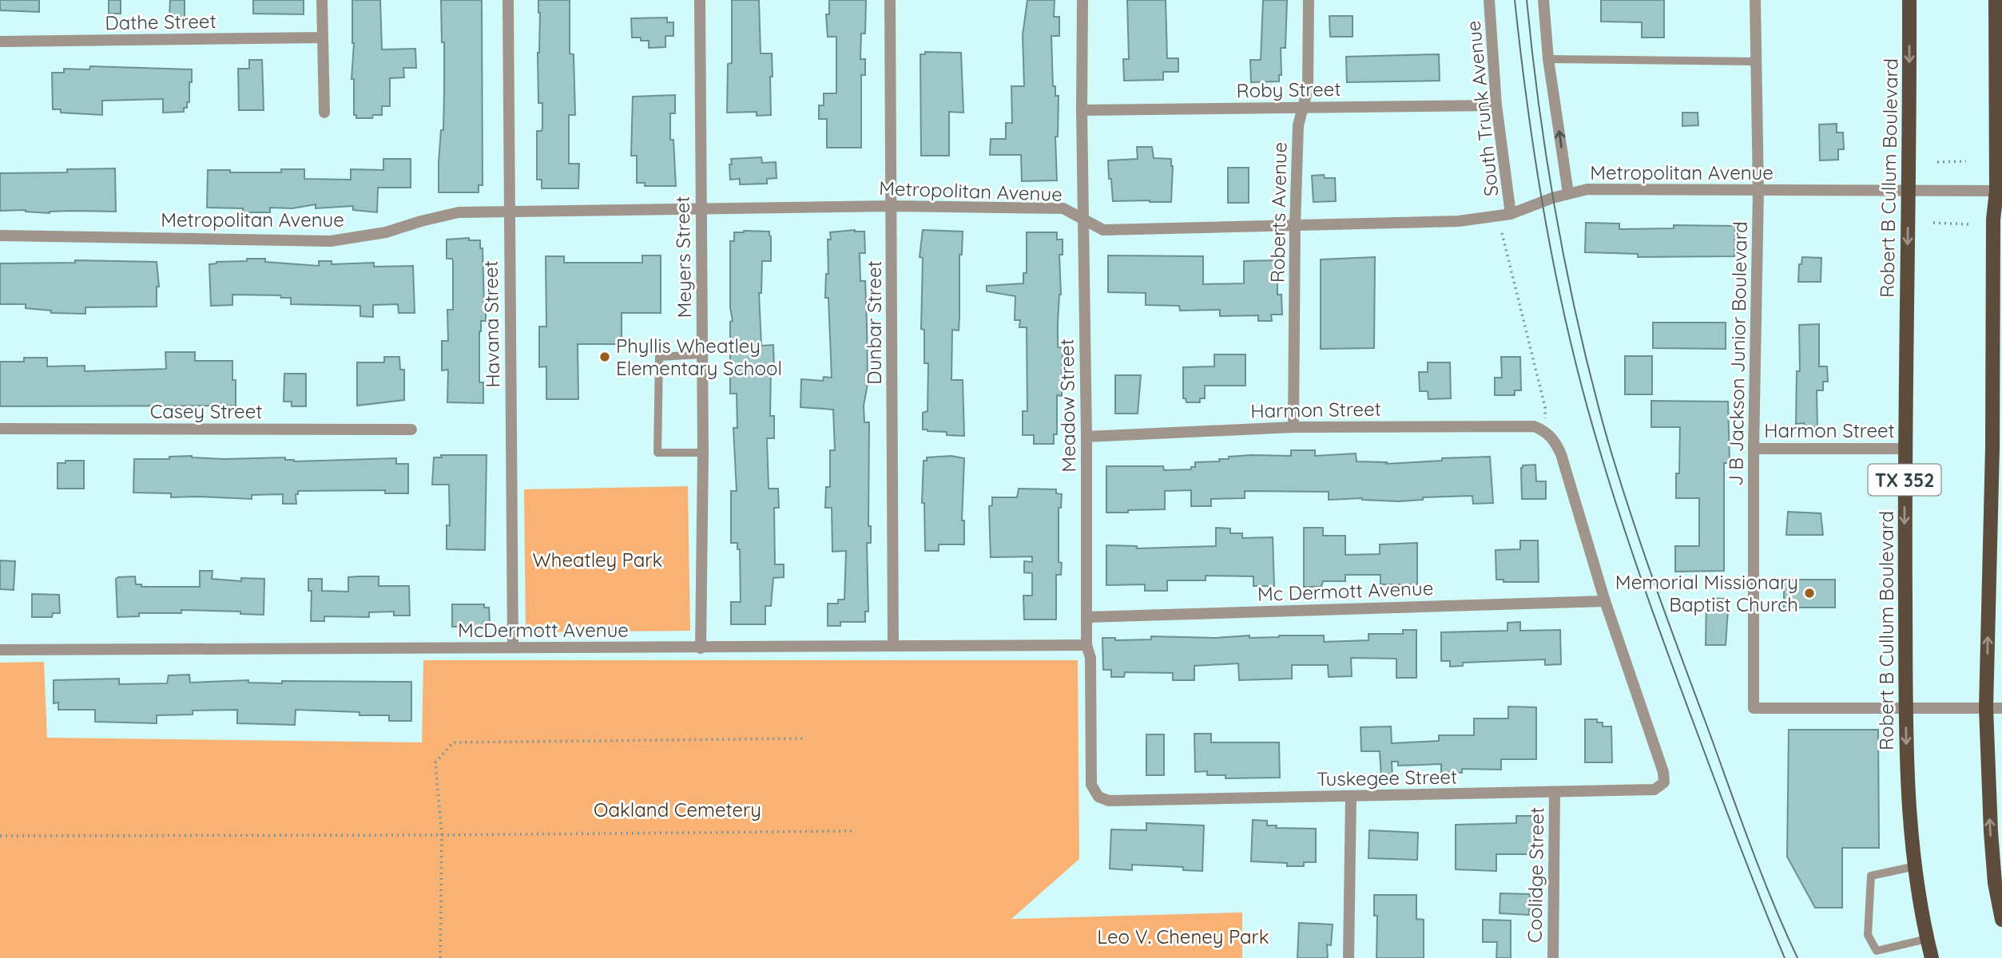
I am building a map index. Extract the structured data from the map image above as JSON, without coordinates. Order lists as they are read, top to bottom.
{
  "streets": {
    "main road": ["Robert B Cullum Boulevard", "TX 352"],
    "street": [
      "Dathe Street",
      "Roby Street",
      "South Trunk Avenue",
      "Metropolitan Avenue",
      "Roberts Avenue",
      "Meyers Street",
      "Dunbar Street",
      "Havana Street",
      "J B Jackson Junior Boulevard",
      "Meadow Street",
      "Harmon Street",
      "Casey Street",
      "Mc Dermott Avenue",
      "McDermott Avenue",
      "Tuskegee Street",
      "Coolidge Street"
    ]
  },
  "crossings": [
    ["Roby Street", "South Trunk Avenue"],
    ["Roby Street", "Roberts Avenue"],
    ["Roby Street", "Meadow Street"],
    ["South Trunk Avenue", "Metropolitan Avenue"],
    ["Metropolitan Avenue", "Robert B Cullum Boulevard"],
    ["Metropolitan Avenue", "Roberts Avenue"],
    ["Metropolitan Avenue", "Meyers Street"],
    ["Metropolitan Avenue", "Dunbar Street"],
    ["Metropolitan Avenue", "Havana Street"],
    ["Metropolitan Avenue", "J B Jackson Junior Boulevard"],
    ["Metropolitan Avenue", "Meadow Street"],
    ["Robert B Cullum Boulevard", "J B Jackson Junior Boulevard"],
    ["Robert B Cullum Boulevard", "Harmon Street"],
    ["Roberts Avenue", "Harmon Street"],
    ["Meyers Street", "McDermott Avenue"],
    ["Dunbar Street", "McDermott Avenue"],
    ["Havana Street", "McDermott Avenue"],
    ["J B Jackson Junior Boulevard", "Harmon Street"],
    ["Meadow Street", "Harmon Street"],
    ["Meadow Street", "Mc Dermott Avenue"],
    ["Meadow Street", "McDermott Avenue"],
    ["Meadow Street", "Tuskegee Street"],
    ["Mc Dermott Avenue", "Tuskegee Street"],
    ["Tuskegee Street", "Coolidge Street"]
  ],
  "parks": ["Wheatley Park", "Oakland Cemetery", "Leo V. Cheney Park"],
  "places": ["Phyllis Wheatley Elementary School", "Memorial Missionary Baptist Church"]
}
